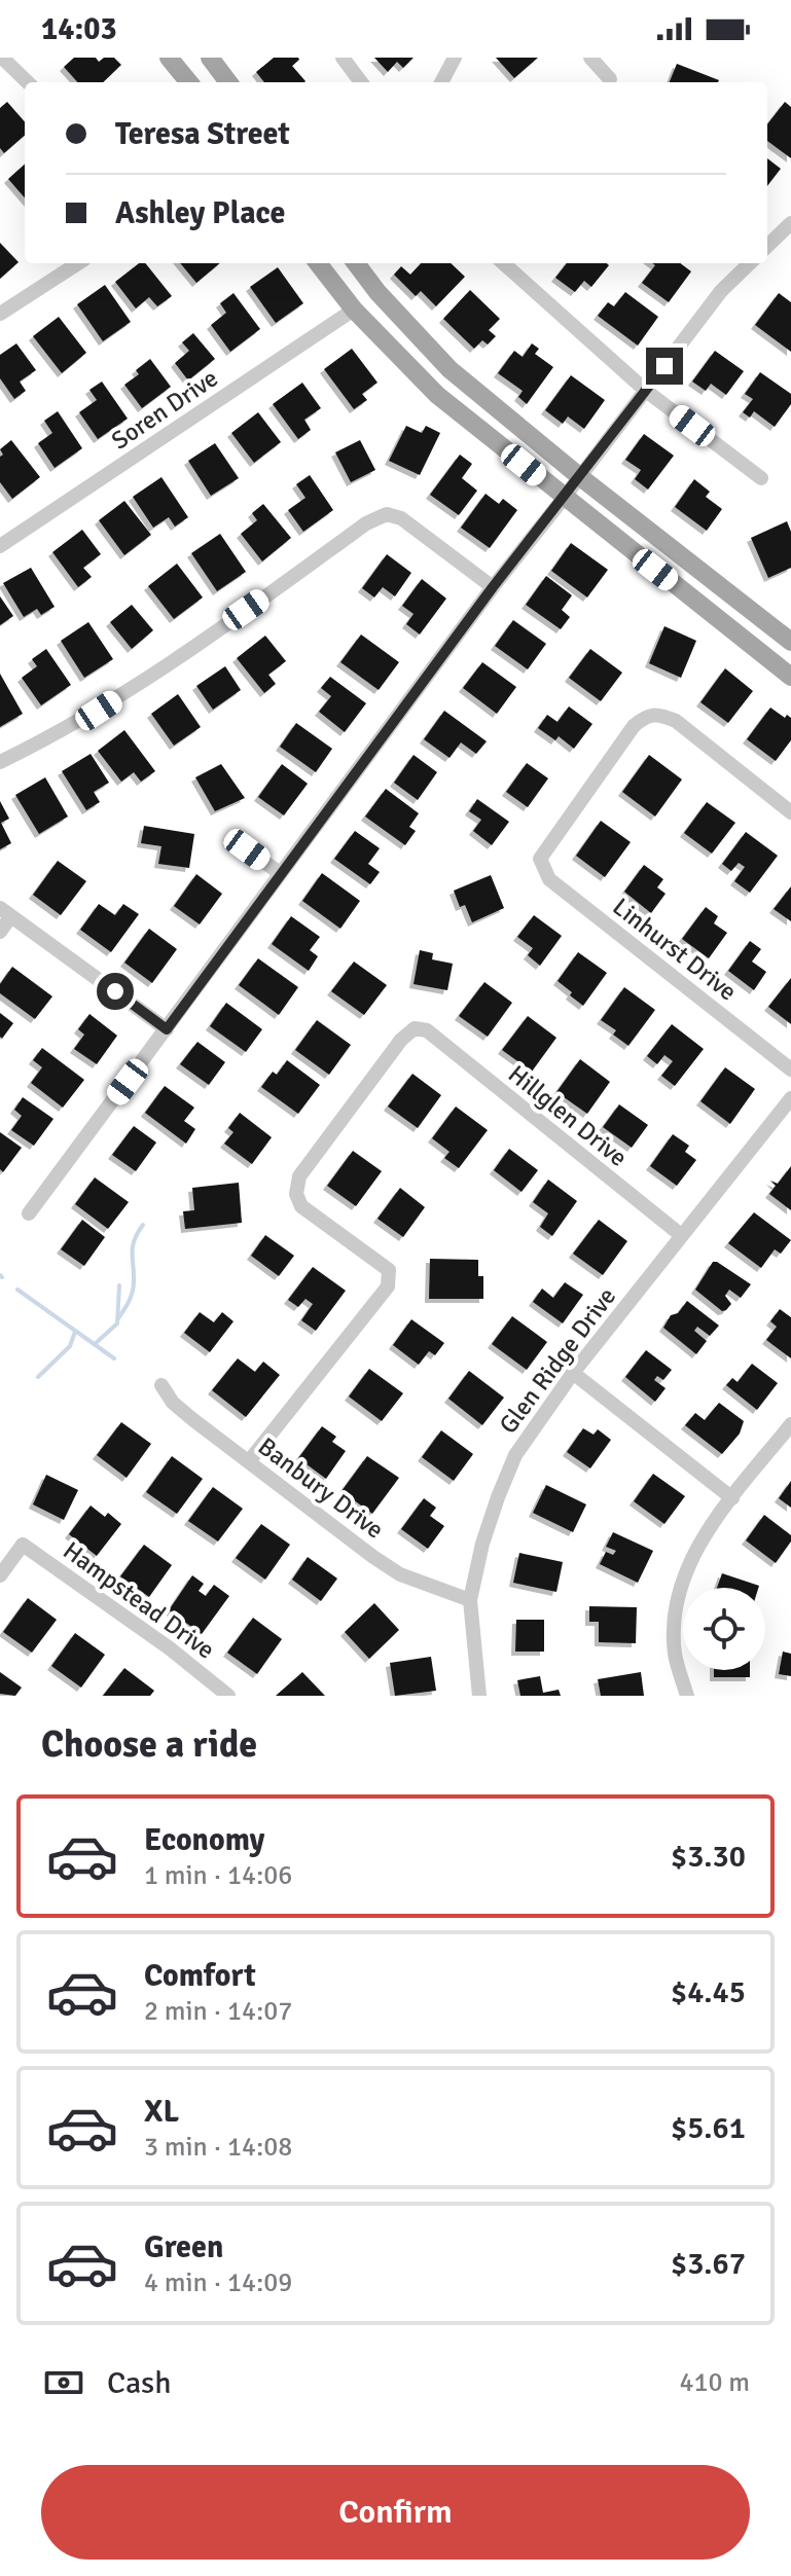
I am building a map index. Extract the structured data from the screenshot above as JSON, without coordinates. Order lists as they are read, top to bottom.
{
  "streets": {
    "street": [
      "Soren Drive",
      "Linhurst Drive",
      "Hillglen Drive",
      "Glen Ridge Drive",
      "Banbury Drive",
      "Hampstead Drive"
    ]
  },
  "crossings": [
    ["Hillglen Drive", "Glen Ridge Drive"],
    ["Hillglen Drive", "Banbury Drive"],
    ["Glen Ridge Drive", "Banbury Drive"]
  ],
  "page": {
    "status": "14:03",
    "banner": ["Teresa Street", "Ashley Place"],
    "heading": "Choose a ride",
    "list": [
      {
        "name": "Economy",
        "note": "1 min · 14:06",
        "value": "$3.30"
      },
      {
        "name": "Comfort",
        "note": "2 min · 14:07",
        "value": "$4.45"
      },
      {
        "name": "XL",
        "note": "3 min · 14:08",
        "value": "$5.61"
      },
      {
        "name": "Green",
        "note": "4 min · 14:09",
        "value": "$3.67"
      }
    ],
    "pay": ["Cash", "410 m"],
    "buttons": "Confirm"
  }
}
